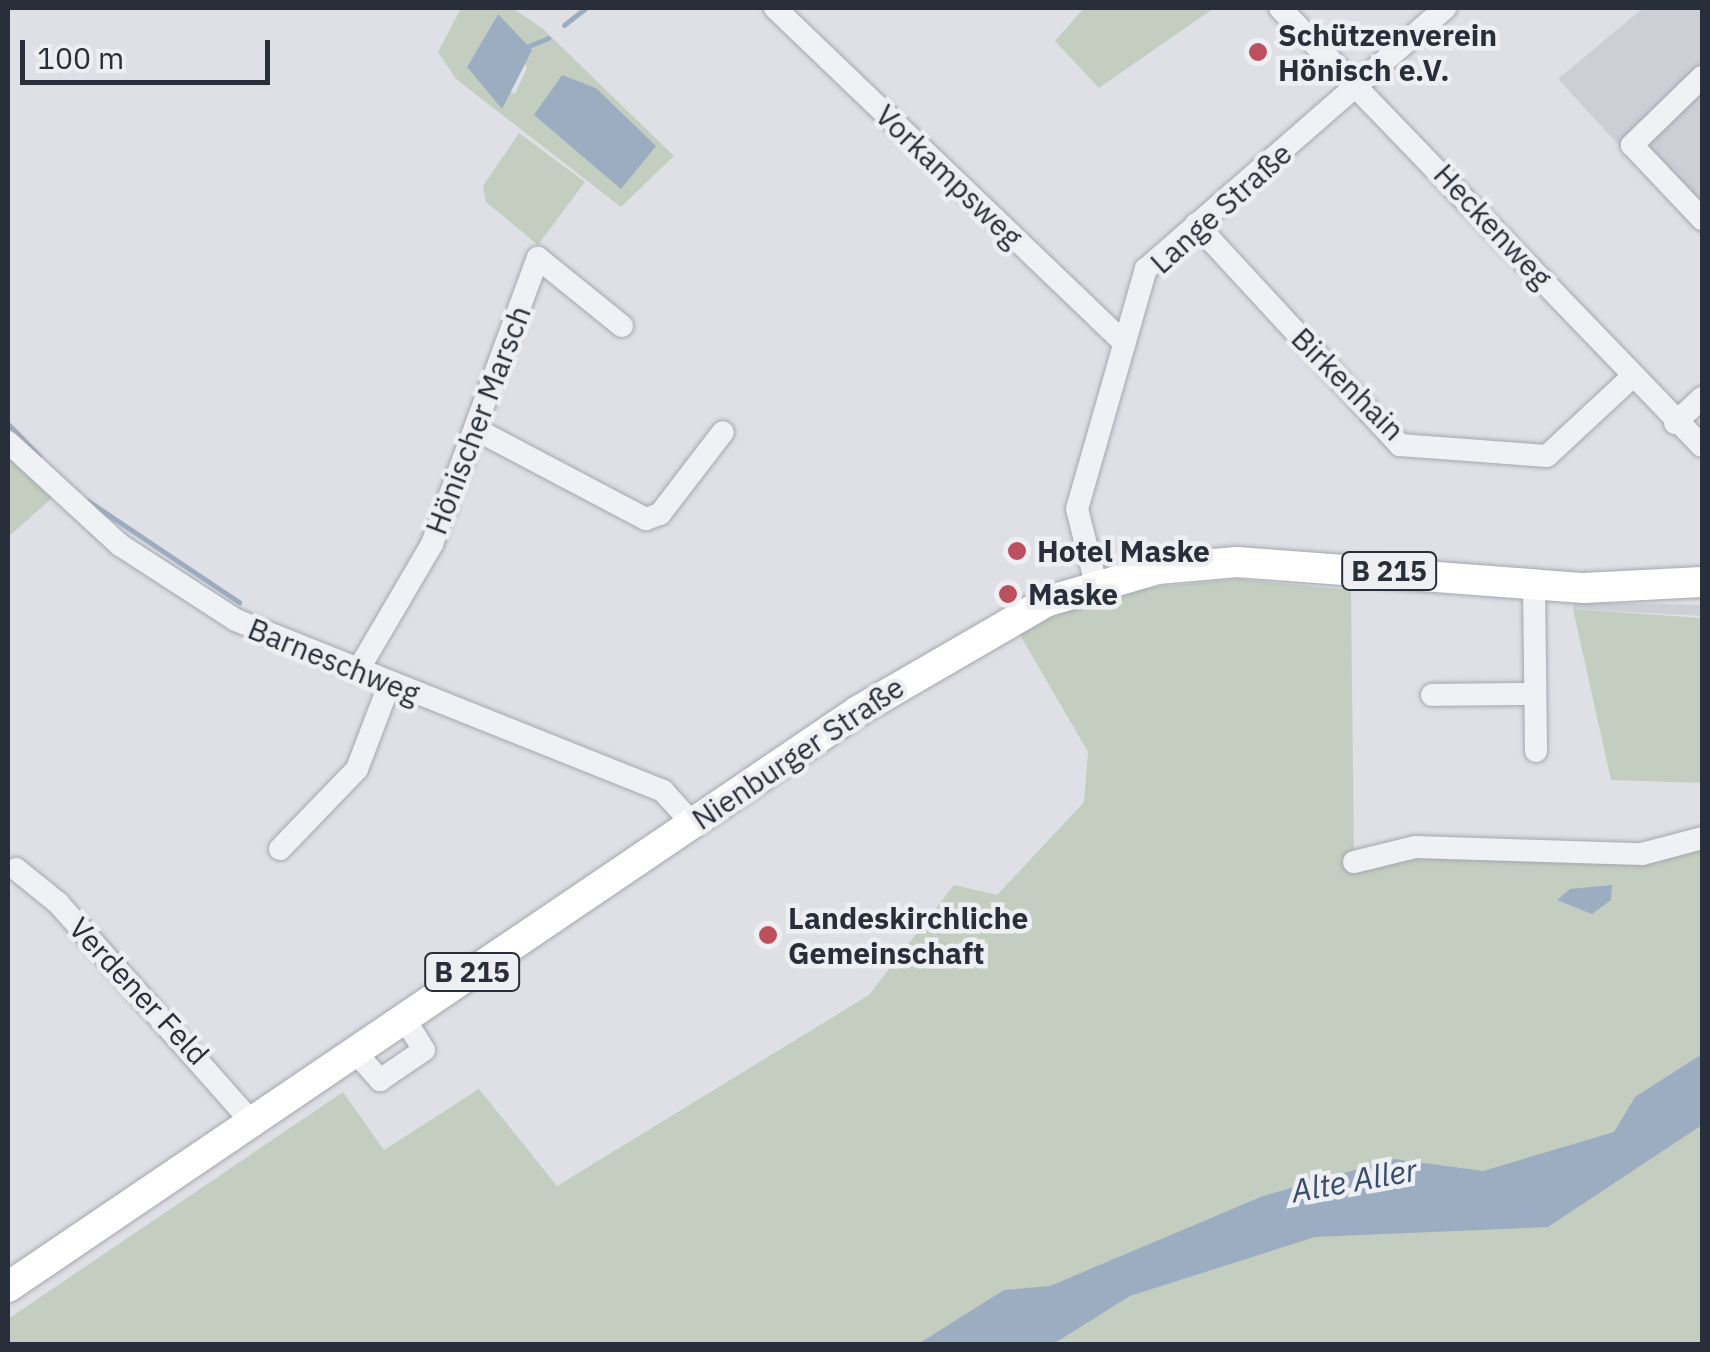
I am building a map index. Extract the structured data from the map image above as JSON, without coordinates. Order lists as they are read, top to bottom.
{
  "streets": {
    "main road": ["B 215", "Nienburger Straße"],
    "street": [
      "Vorkampsweg",
      "Lange Straße",
      "Heckenweg",
      "Birkenhain",
      "Hönischer Marsch",
      "Barneschweg",
      "Verdener Feld"
    ]
  },
  "crossings": [
    ["Vorkampsweg", "Lange Straße"],
    ["Lange Straße", "Heckenweg"],
    ["Lange Straße", "Birkenhain"],
    ["Lange Straße", "Nienburger Straße"],
    ["Heckenweg", "Birkenhain"],
    ["Hönischer Marsch", "Barneschweg"],
    ["Barneschweg", "Nienburger Straße"],
    ["Nienburger Straße", "Verdener Feld"]
  ],
  "water": ["Alte Aller"],
  "places": [
    "Schützenverein Hönisch e.V.",
    "Hotel Maske",
    "Maske",
    "Landeskirchliche Gemeinschaft"
  ],
  "scale_bar": "100 m"
}
